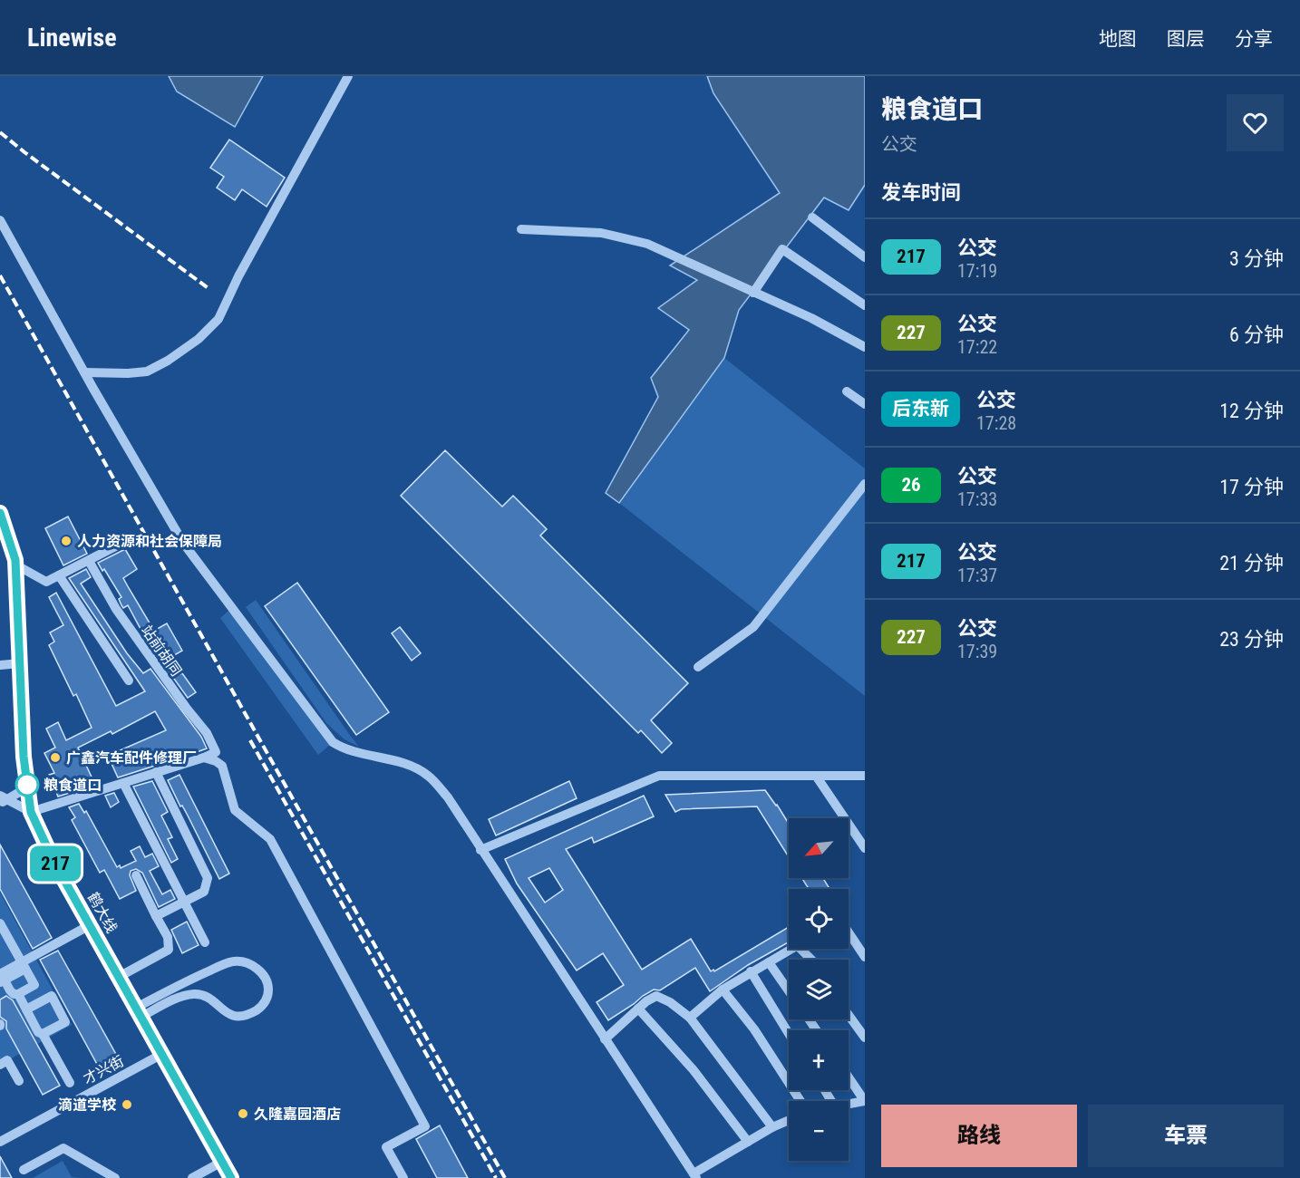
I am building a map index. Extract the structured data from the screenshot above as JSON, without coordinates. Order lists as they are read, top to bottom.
{
  "streets": {
    "highway": ["鹤大线"],
    "street": ["站前胡同", "才兴街"]
  },
  "crossings": [
    ["鹤大线", "才兴街"]
  ],
  "places": [
    "人力资源和社会保障局",
    "广鑫汽车配件修理厂",
    "粮食道口",
    "滴道学校",
    "久隆嘉园酒店"
  ],
  "lines": ["bus line 217"],
  "north": "bottom left",
  "page": {
    "header": "Linewise",
    "nav": ["地图", "图层", "分享"],
    "on_map": "217",
    "heading": [
      ["粮食道口", "公交"],
      "发车时间"
    ],
    "list": [
      {
        "mark": "217",
        "name": "公交",
        "note": "17:19",
        "value": "3 分钟"
      },
      {
        "mark": "227",
        "name": "公交",
        "note": "17:22",
        "value": "6 分钟"
      },
      {
        "mark": "后东新",
        "name": "公交",
        "note": "17:28",
        "value": "12 分钟"
      },
      {
        "mark": "26",
        "name": "公交",
        "note": "17:33",
        "value": "17 分钟"
      },
      {
        "mark": "217",
        "name": "公交",
        "note": "17:37",
        "value": "21 分钟"
      },
      {
        "mark": "227",
        "name": "公交",
        "note": "17:39",
        "value": "23 分钟"
      }
    ],
    "map_buttons": ["+", "−"],
    "buttons": ["路线", "车票"]
  }
}
